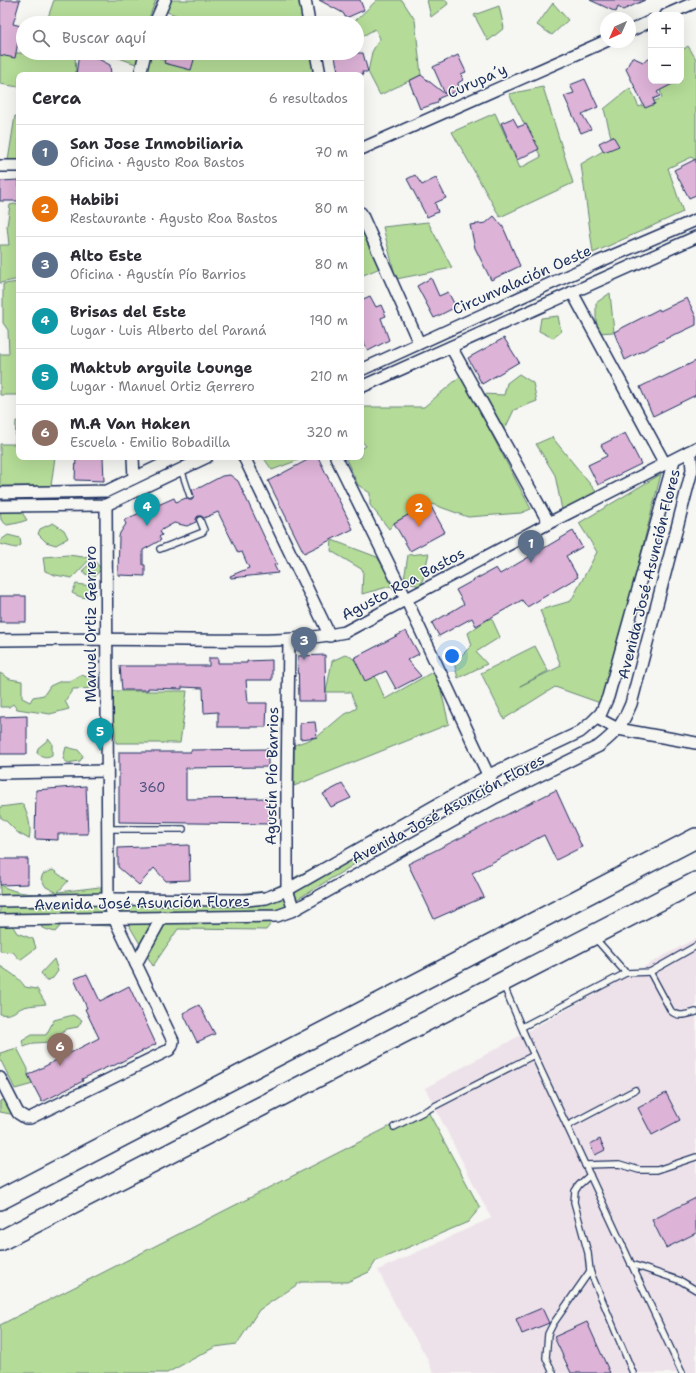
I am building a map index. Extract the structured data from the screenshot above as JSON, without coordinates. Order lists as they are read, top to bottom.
{
  "streets": {
    "street": [
      "Curupa´y",
      "Circunvalación Oeste",
      "Avenida José Asunción Flores",
      "Agusto Roa Bastos",
      "Manuel Ortiz Gerrero",
      "Agustín Pío Barrios"
    ]
  },
  "crossings": [
    ["Avenida José Asunción Flores", "Agusto Roa Bastos"],
    ["Avenida José Asunción Flores", "Manuel Ortiz Gerrero"],
    ["Avenida José Asunción Flores", "Agustín Pío Barrios"],
    ["Agusto Roa Bastos", "Manuel Ortiz Gerrero"],
    ["Agusto Roa Bastos", "Agustín Pío Barrios"]
  ],
  "house_numbers": ["360"],
  "north": "bottom left",
  "page": {
    "map_buttons": ["+", "−"],
    "search": "Buscar aquí",
    "heading": ["Cerca", "6 resultados"],
    "list": [
      {
        "mark": "1",
        "name": "San Jose Inmobiliaria",
        "note": "Oficina · Agusto Roa Bastos",
        "value": "70 m"
      },
      {
        "mark": "2",
        "name": "Habibi",
        "note": "Restaurante · Agusto Roa Bastos",
        "value": "80 m"
      },
      {
        "mark": "3",
        "name": "Alto Este",
        "note": "Oficina · Agustín Pío Barrios",
        "value": "80 m"
      },
      {
        "mark": "4",
        "name": "Brisas del Este",
        "note": "Lugar · Luis Alberto del Paraná",
        "value": "190 m"
      },
      {
        "mark": "5",
        "name": "Maktub arguile Lounge",
        "note": "Lugar · Manuel Ortiz Gerrero",
        "value": "210 m"
      },
      {
        "mark": "6",
        "name": "M.A Van Haken",
        "note": "Escuela · Emilio Bobadilla",
        "value": "320 m"
      }
    ],
    "pins": [
      "4",
      "2",
      "1",
      "3",
      "5",
      "6"
    ]
  }
}
